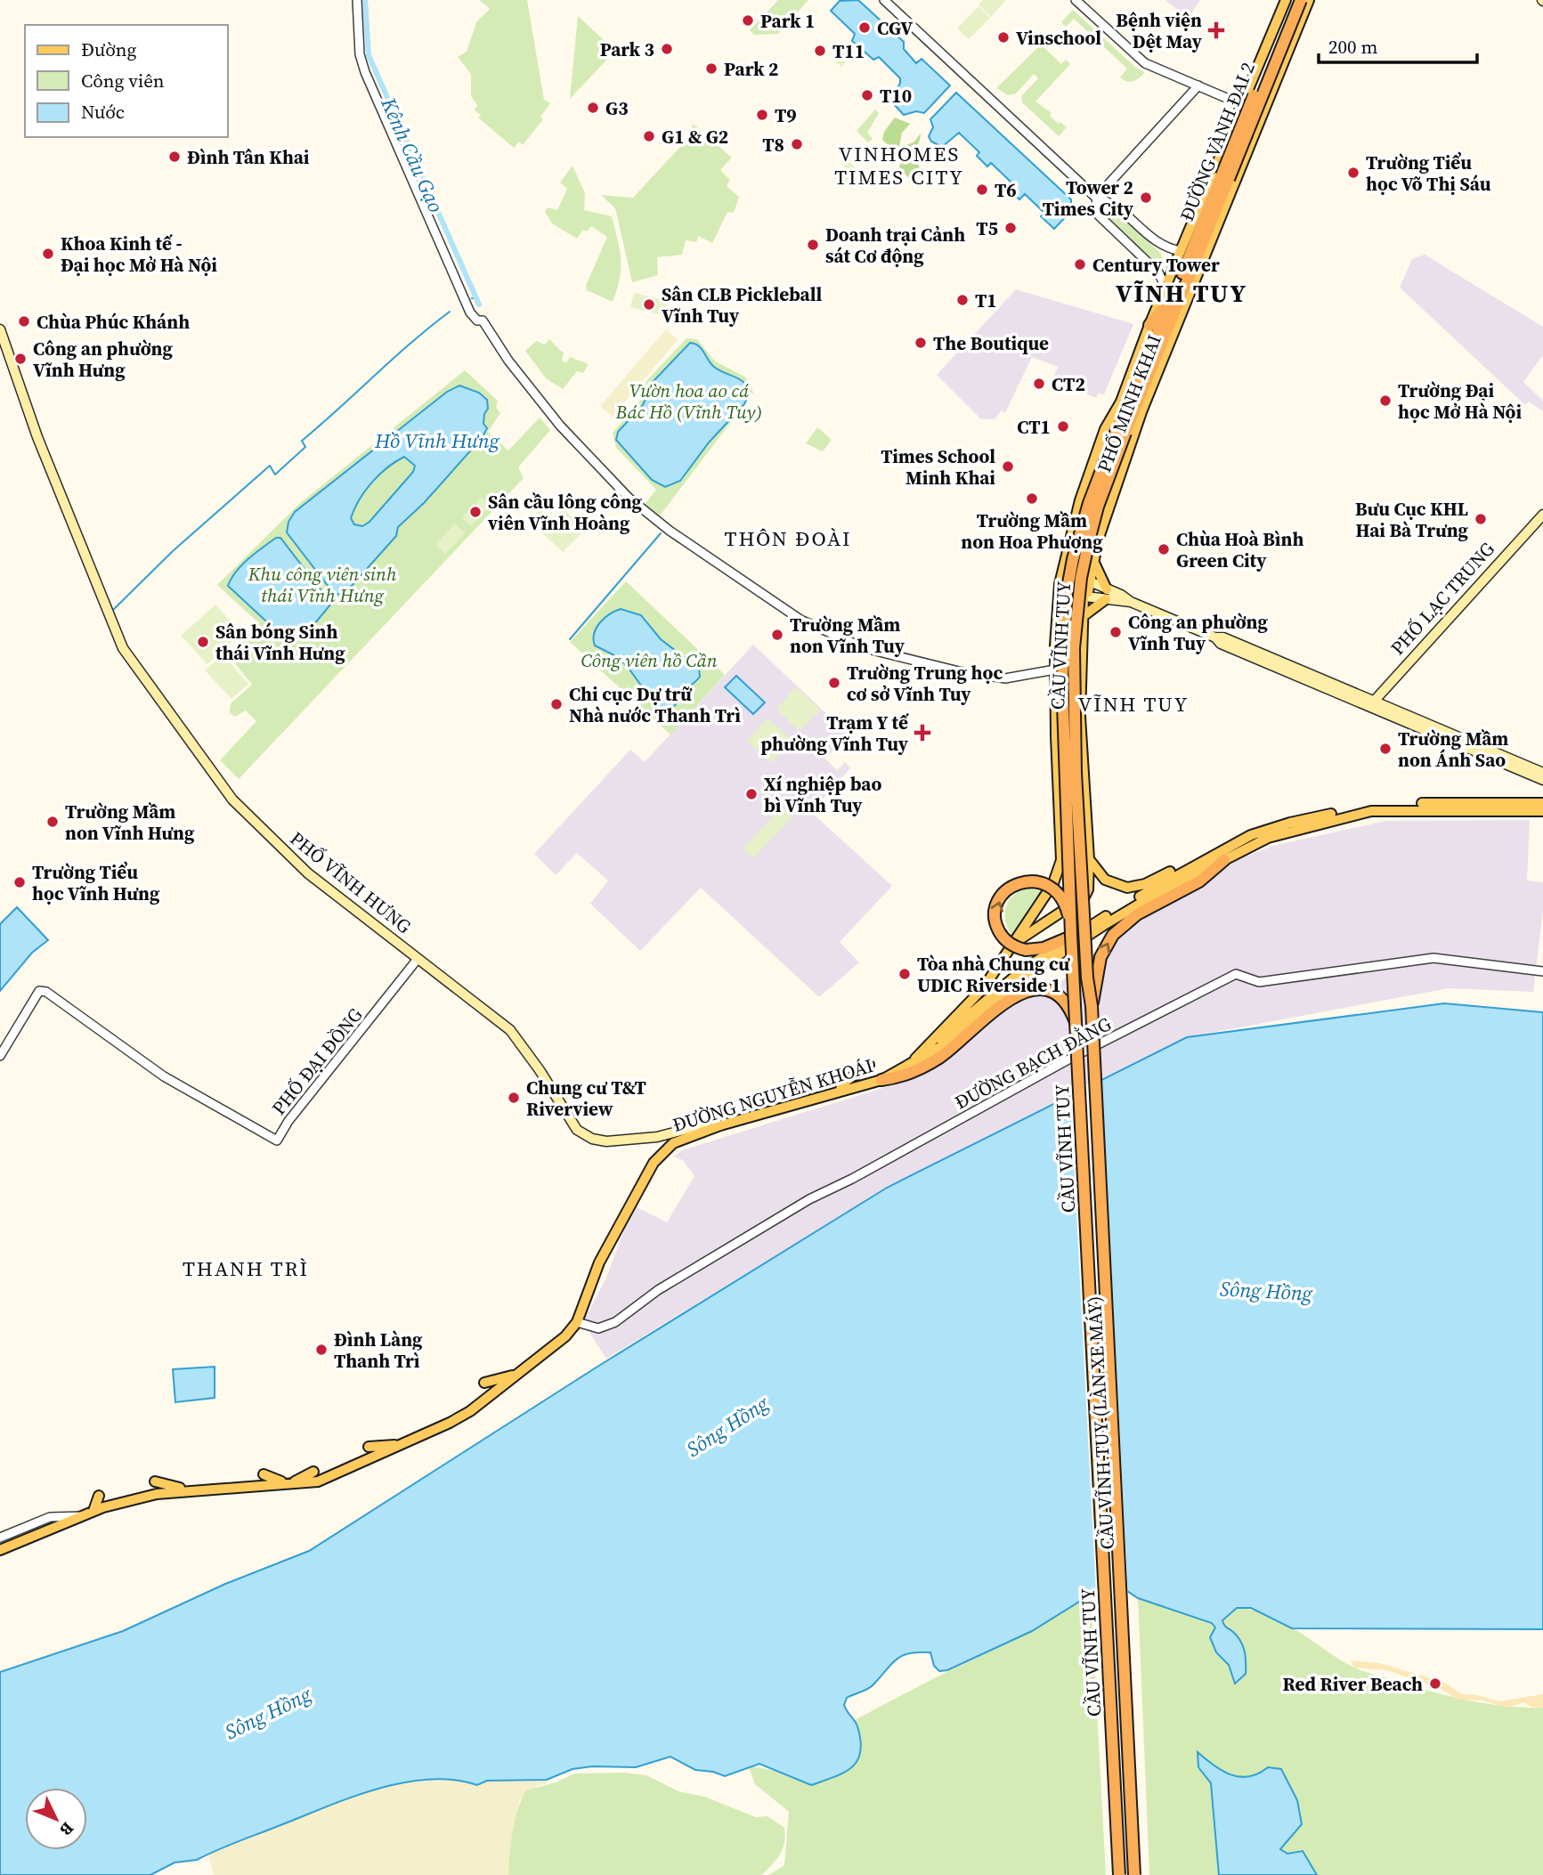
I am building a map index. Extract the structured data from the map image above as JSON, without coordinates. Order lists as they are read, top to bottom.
{
  "streets": {
    "highway": ["ĐƯỜNG VÀNH ĐAI 2", "CẦU VĨNH TUY", "CẦU VĨNH TUY (LÀN XE MÁY)"],
    "main road": [
      "PHỐ MINH KHAI",
      "PHỐ LẠC TRUNG",
      "PHỐ VĨNH HƯNG",
      "ĐƯỜNG NGUYỄN KHOÁI"
    ],
    "street": ["PHỐ ĐẠI ĐỒNG", "ĐƯỜNG BẠCH ĐẰNG"]
  },
  "crossings": [
    ["CẦU VĨNH TUY", "ĐƯỜNG NGUYỄN KHOÁI"],
    ["CẦU VĨNH TUY", "CẦU VĨNH TUY (LÀN XE MÁY)"],
    ["PHỐ VĨNH HƯNG", "PHỐ ĐẠI ĐỒNG"],
    ["PHỐ VĨNH HƯNG", "ĐƯỜNG NGUYỄN KHOÁI"],
    ["ĐƯỜNG BẠCH ĐẰNG", "ĐƯỜNG NGUYỄN KHOÁI"]
  ],
  "districts": [
    "VINHOMES TIMES CITY",
    "VĨNH TUY",
    "THÔN ĐOÀI",
    "VĨNH TUY",
    "THANH TRÌ"
  ],
  "water": ["Kênh Cầu Gạo", "Hồ Vĩnh Hưng", "Sông Hồng"],
  "parks": ["Vườn hoa ao cá Bác Hồ (Vĩnh Tuy)", "Khu công viên sinh thái Vĩnh Hưng", "Công viên hồ Cần"],
  "places": {
    "other": [
      "Park 1",
      "CGV",
      "Vinschool",
      "Park 3",
      "T11",
      "Park 2",
      "T10",
      "G3",
      "T9",
      "G1 & G2",
      "T8",
      "Đình Tân Khai",
      "Trường Tiểu học Võ Thị Sáu",
      "T6",
      "Tower 2 Times City",
      "T5",
      "Doanh trại Cảnh sát Cơ động",
      "Khoa Kinh tế - Đại học Mở Hà Nội",
      "Century Tower",
      "T1",
      "Sân CLB Pickleball Vĩnh Tuy",
      "Chùa Phúc Khánh",
      "The Boutique",
      "Công an phường Vĩnh Hưng",
      "CT2",
      "Trường Đại học Mở Hà Nội",
      "CT1",
      "Times School Minh Khai",
      "Trường Mầm non Hoa Phượng",
      "Sân cầu lông công viên Vĩnh Hoàng",
      "Bưu Cục KHL Hai Bà Trưng",
      "Chùa Hoà Bình Green City",
      "Công an phường Vĩnh Tuy",
      "Trường Mầm non Vĩnh Tuy",
      "Sân bóng Sinh thái Vĩnh Hưng",
      "Trường Trung học cơ sở Vĩnh Tuy",
      "Chi cục Dự trữ Nhà nước Thanh Trì",
      "Trường Mầm non Ánh Sao",
      "Xí nghiệp bao bì Vĩnh Tuy",
      "Trường Mầm non Vĩnh Hưng",
      "Trường Tiểu học Vĩnh Hưng",
      "Tòa nhà Chung cư UDIC Riverside 1",
      "Chung cư T&T Riverview",
      "Đình Làng Thanh Trì",
      "Red River Beach"
    ],
    "health": ["Bệnh viện Dệt May", "Trạm Y tế phường Vĩnh Tuy"]
  },
  "legend": ["Đường", "Công viên", "Nước"],
  "scale_bar": "200 m",
  "north": "bottom right"
}
